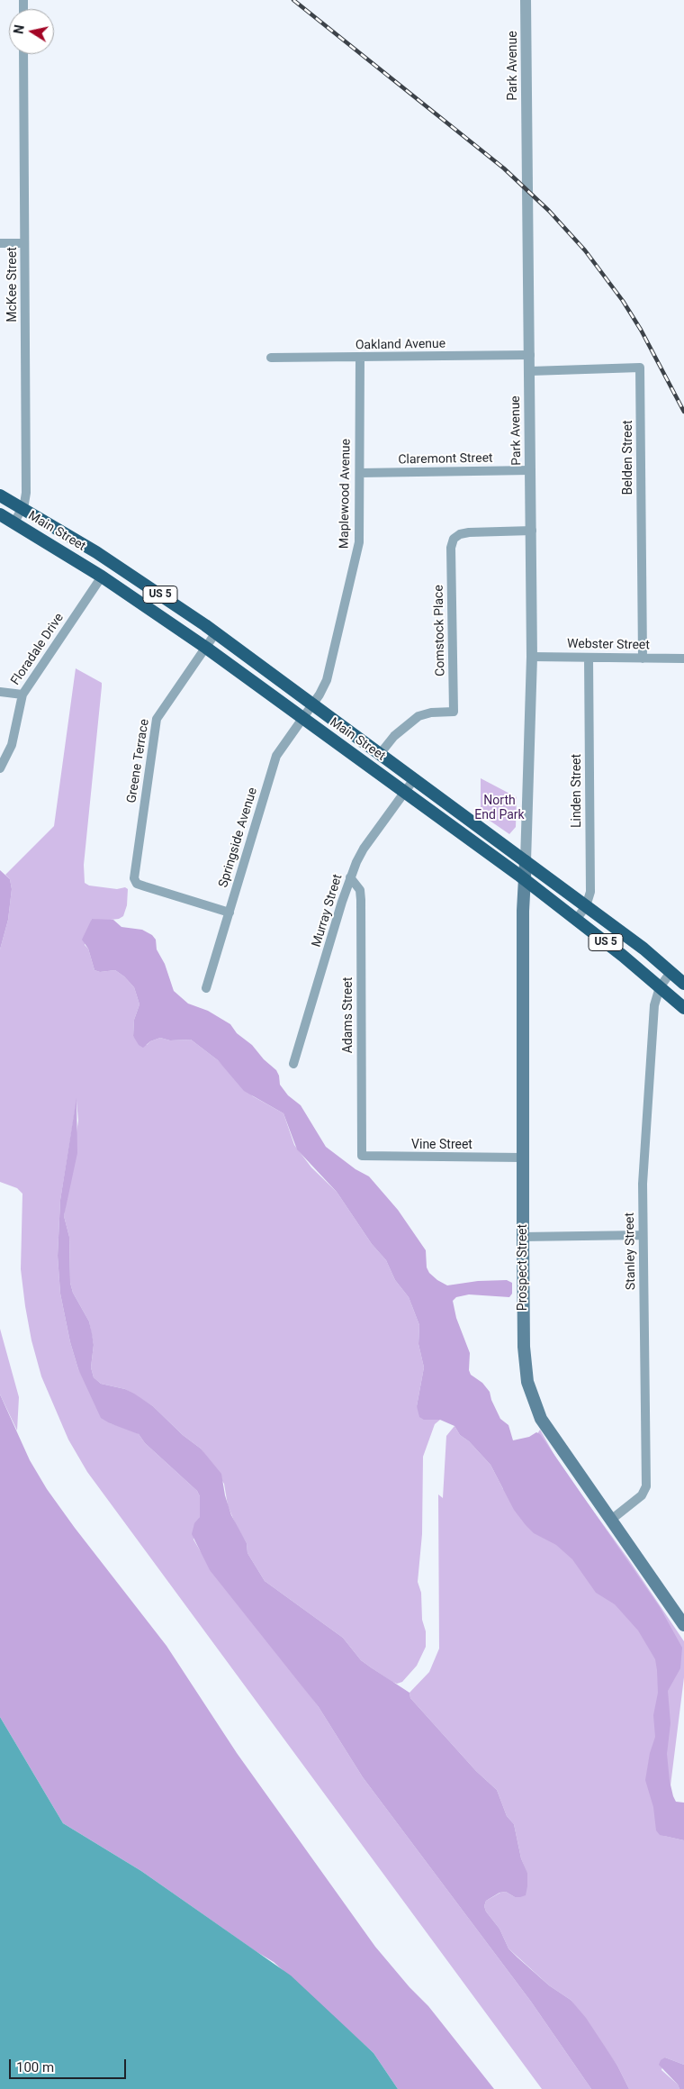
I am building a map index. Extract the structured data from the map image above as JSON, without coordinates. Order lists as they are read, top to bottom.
{
  "streets": {
    "highway": ["Main Street", "US 5"],
    "main road": ["Prospect Street"],
    "street": [
      "Park Avenue",
      "McKee Street",
      "Oakland Avenue",
      "Belden Street",
      "Claremont Street",
      "Maplewood Avenue",
      "Comstock Place",
      "Webster Street",
      "Floradale Drive",
      "Greene Terrace",
      "Linden Street",
      "Springside Avenue",
      "Murray Street",
      "Adams Street",
      "Vine Street",
      "Stanley Street"
    ]
  },
  "crossings": [
    ["Park Avenue", "Oakland Avenue"],
    ["Park Avenue", "Belden Street"],
    ["Park Avenue", "Claremont Street"],
    ["Park Avenue", "Main Street"],
    ["Park Avenue", "Comstock Place"],
    ["Park Avenue", "Webster Street"],
    ["Park Avenue", "Prospect Street"],
    ["McKee Street", "Main Street"],
    ["Oakland Avenue", "Maplewood Avenue"],
    ["Belden Street", "Webster Street"],
    ["Claremont Street", "Maplewood Avenue"],
    ["Maplewood Avenue", "Main Street"],
    ["Maplewood Avenue", "Springside Avenue"],
    ["Main Street", "Comstock Place"],
    ["Main Street", "Floradale Drive"],
    ["Main Street", "Greene Terrace"],
    ["Main Street", "Linden Street"],
    ["Main Street", "Springside Avenue"],
    ["Main Street", "Murray Street"],
    ["Main Street", "Stanley Street"],
    ["Main Street", "Prospect Street"],
    ["Webster Street", "Linden Street"],
    ["Greene Terrace", "Springside Avenue"],
    ["Murray Street", "Adams Street"],
    ["Adams Street", "Vine Street"],
    ["Vine Street", "Prospect Street"],
    ["Stanley Street", "Prospect Street"]
  ],
  "parks": ["North End Park"],
  "scale_bar": "100 m",
  "north": "left"
}
